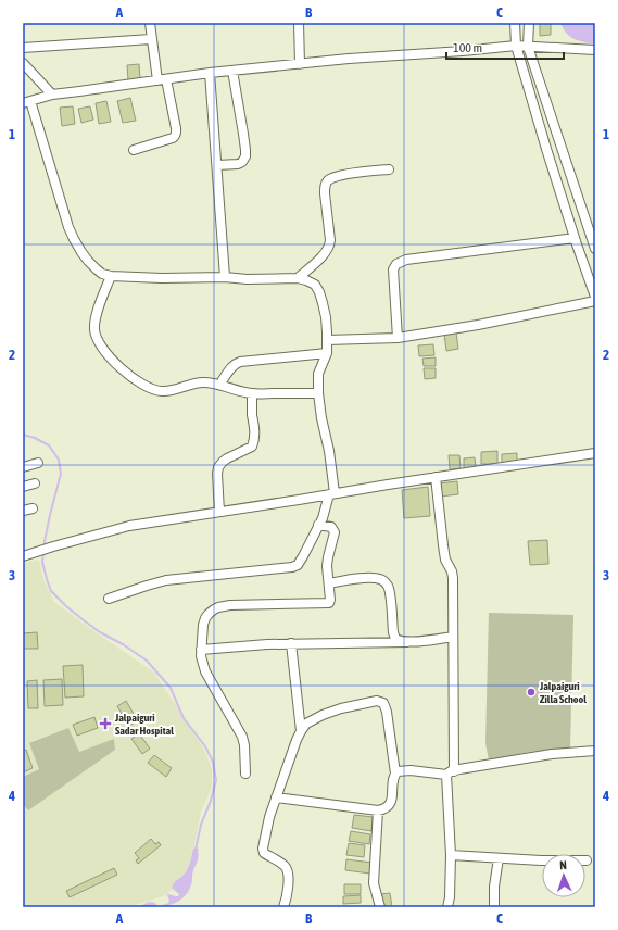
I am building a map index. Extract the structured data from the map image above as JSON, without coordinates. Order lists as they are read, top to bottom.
{
  "places": {
    "other": ["Jalpaiguri Zilla School"],
    "health": ["Jalpaiguri Sadar Hospital"]
  },
  "scale_bar": "100 m",
  "north": "top",
  "grid": {
    "columns": ["A", "B", "C"],
    "rows": [
      "1",
      "2",
      "3",
      "4"
    ]
  }
}
